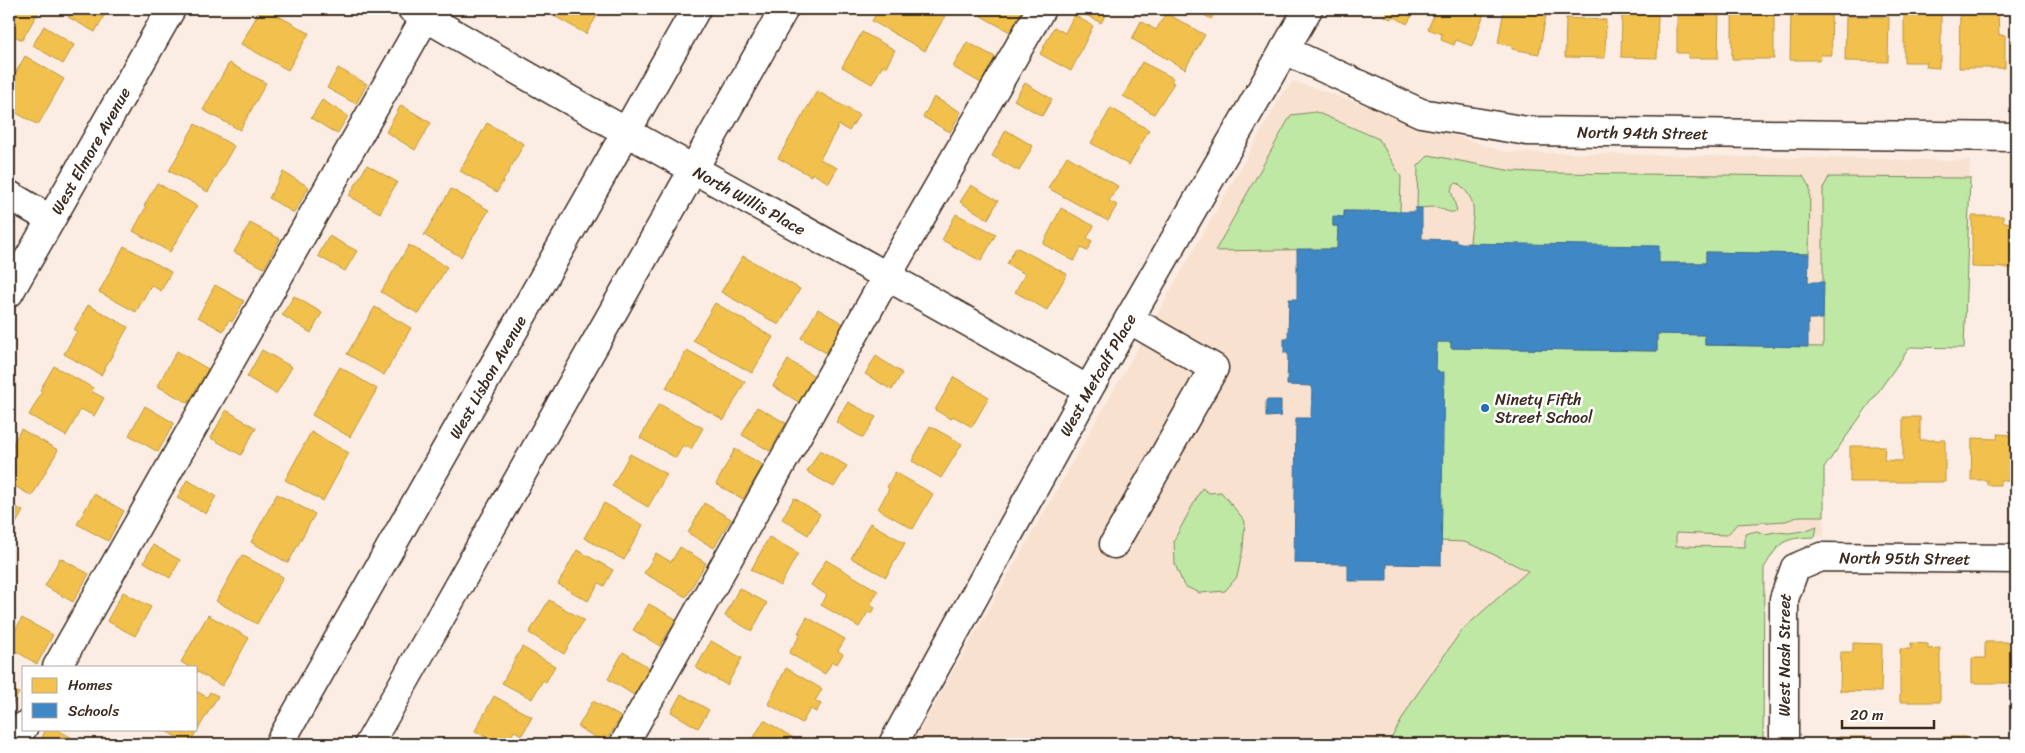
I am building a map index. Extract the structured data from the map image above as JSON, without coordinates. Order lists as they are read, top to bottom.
{
  "streets": {
    "street": [
      "North 94th Street",
      "West Elmore Avenue",
      "North Willis Place",
      "West Metcalf Place",
      "West Lisbon Avenue",
      "North 95th Street",
      "West Nash Street"
    ]
  },
  "crossings": [
    ["North 94th Street", "West Metcalf Place"],
    ["North Willis Place", "West Metcalf Place"],
    ["North Willis Place", "West Lisbon Avenue"],
    ["North 95th Street", "West Nash Street"]
  ],
  "places": ["Ninety Fifth Street School"],
  "legend": ["Homes", "Schools"],
  "scale_bar": "20 m"
}
